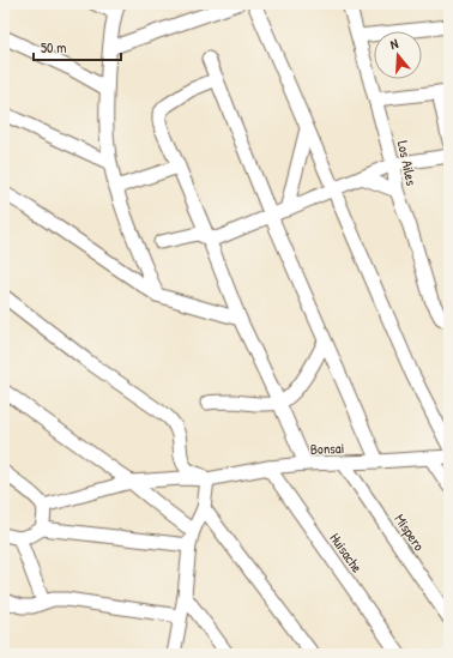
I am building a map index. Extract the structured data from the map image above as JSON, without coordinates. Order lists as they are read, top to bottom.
{
  "streets": {
    "street": [
      "Los Ailes",
      "Bonsai",
      "Mispero",
      "Huisache"
    ]
  },
  "crossings": [
    ["Bonsai", "Mispero"],
    ["Bonsai", "Huisache"]
  ],
  "scale_bar": "50 m",
  "north": "top"
}
